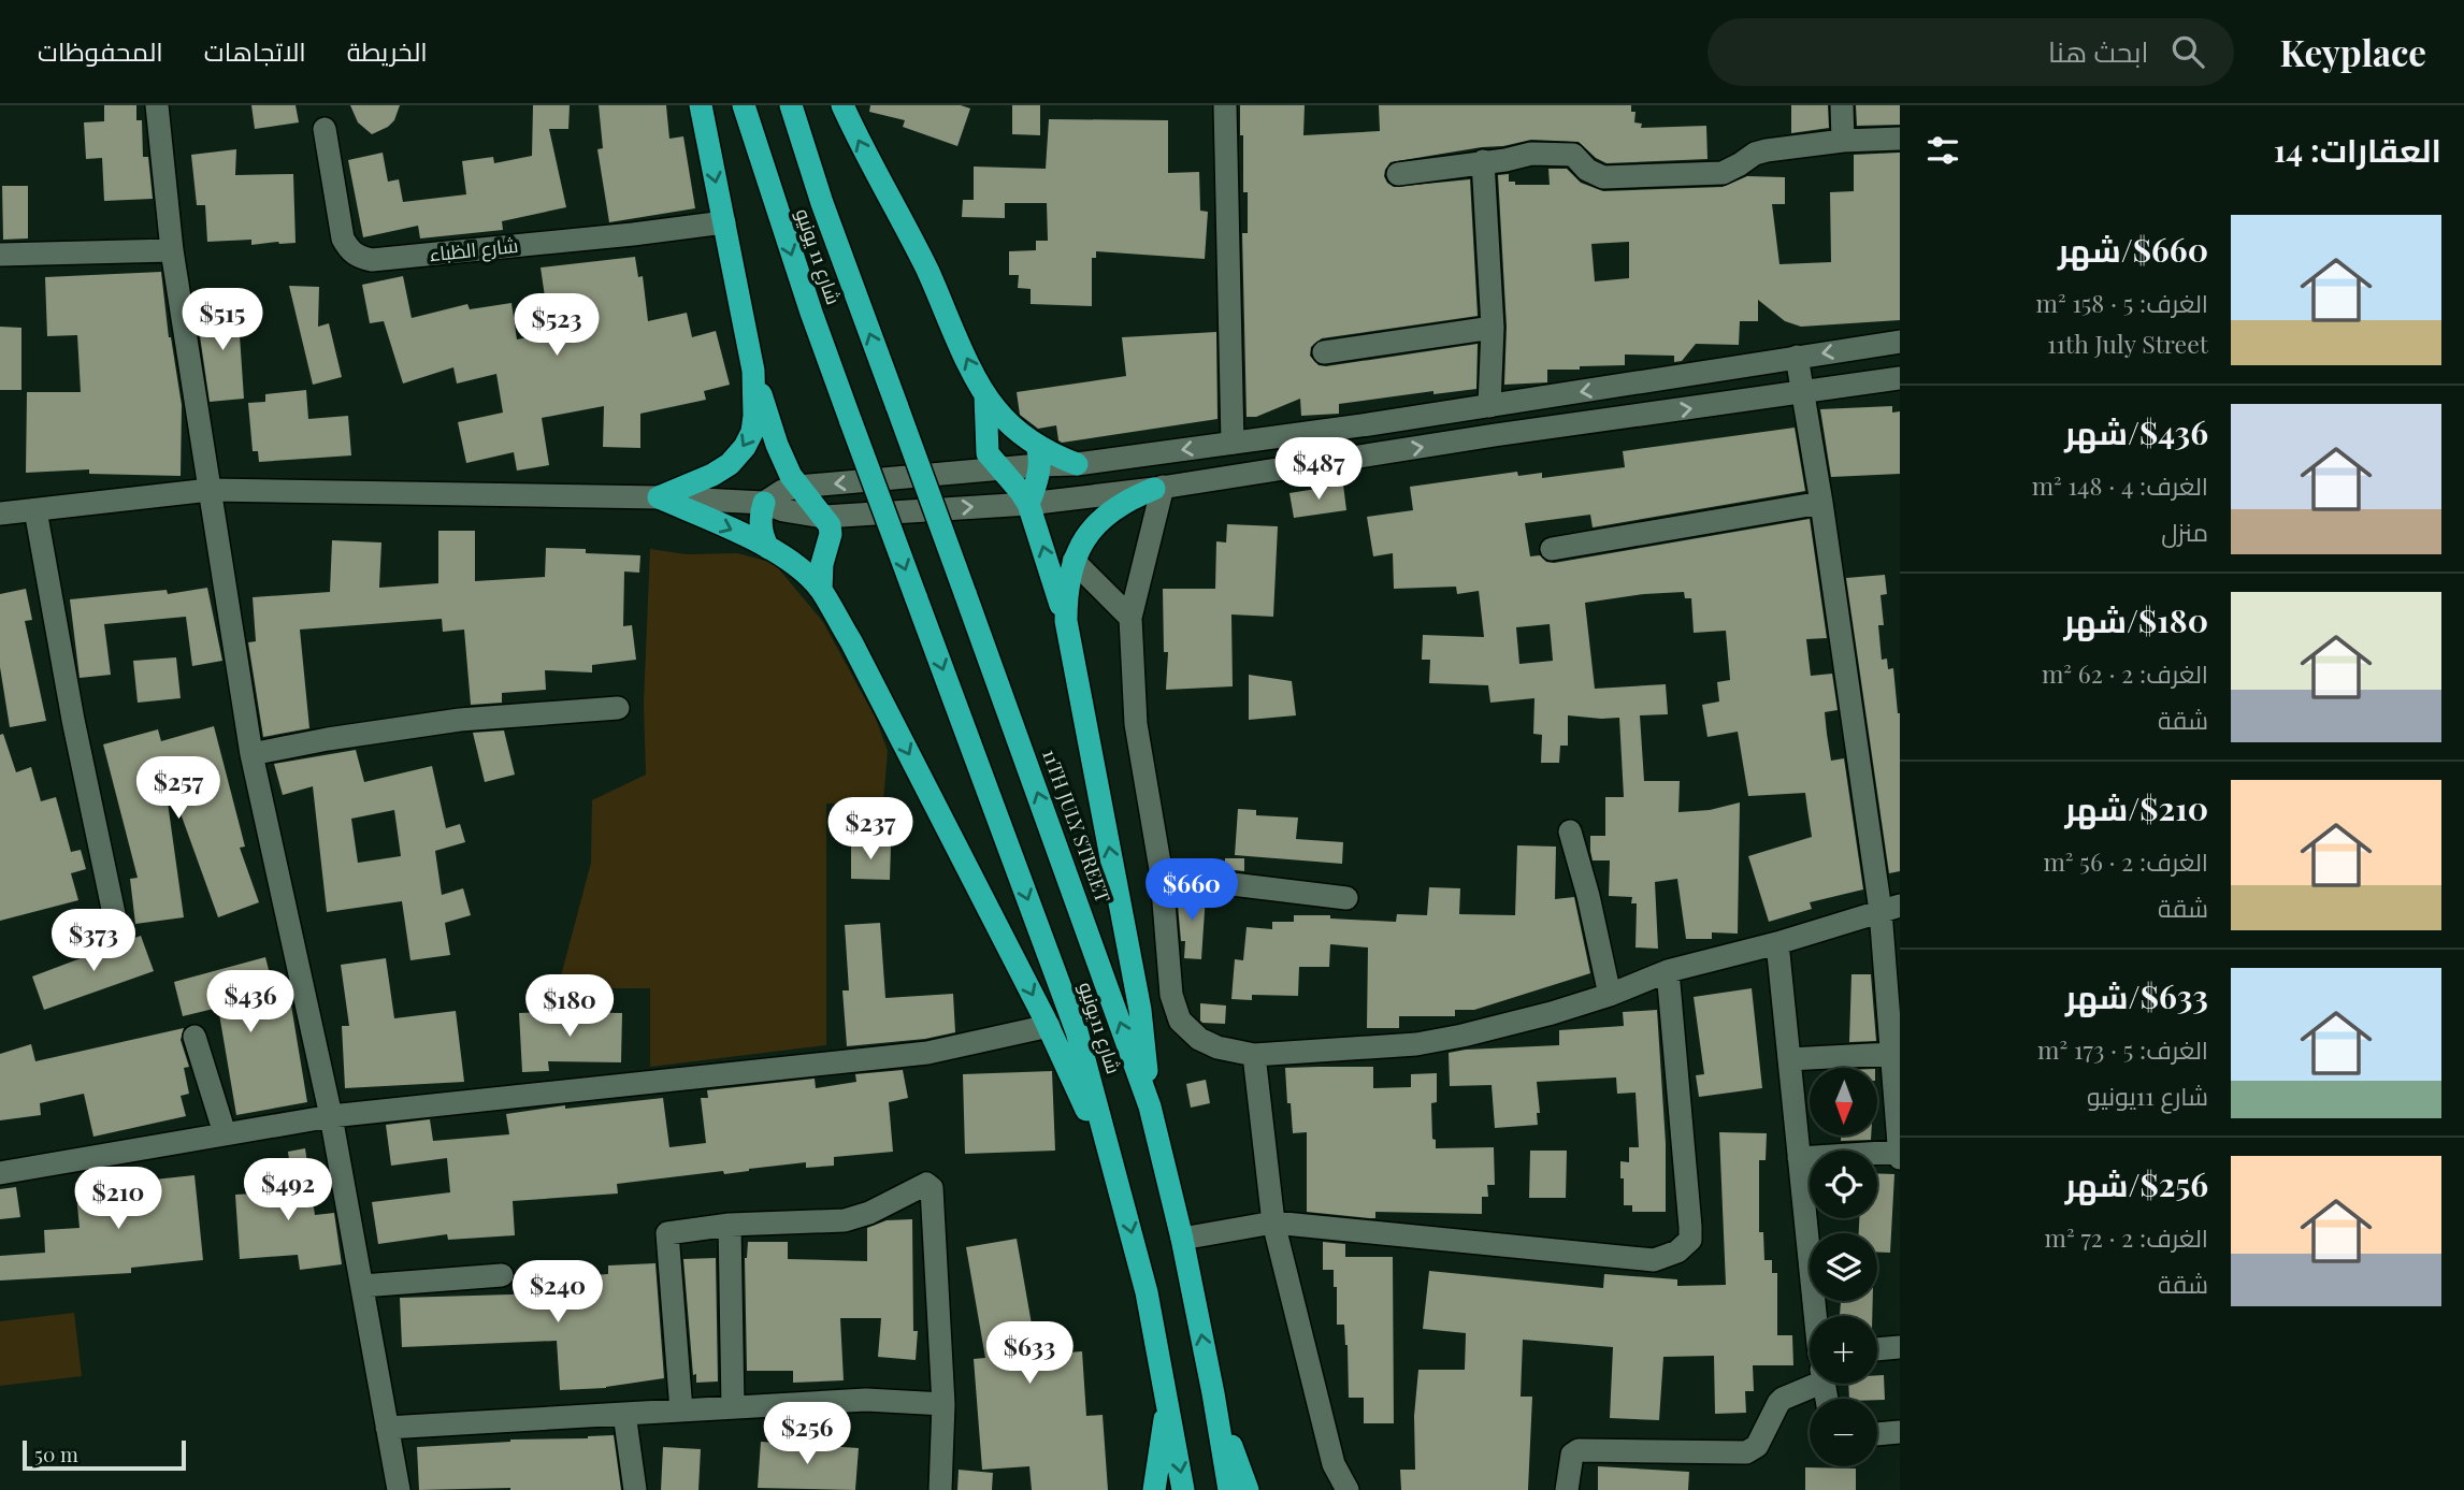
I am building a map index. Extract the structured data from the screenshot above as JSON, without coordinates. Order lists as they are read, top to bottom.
{
  "streets": {
    "highway": ["شارع 11 يونيو", "11TH JULY STREET", "شارع 11يونيو"],
    "street": ["شارع الظباء"]
  },
  "crossings": [
    ["شارع 11 يونيو", "11TH JULY STREET"],
    ["شارع 11 يونيو", "شارع 11يونيو"]
  ],
  "scale_bar": "50 m",
  "north": "bottom",
  "page": {
    "header": "Keyplace",
    "search": "ابحث هنا",
    "nav": ["الخريطة", "الاتجاهات", "المحفوظات"],
    "heading": "العقارات: 14",
    "list": [
      {
        "name": "$660/شهر",
        "note": "الغرف: 5 · 158 m² · 11th July Street"
      },
      {
        "name": "$436/شهر",
        "note": "الغرف: 4 · 148 m² · منزل"
      },
      {
        "name": "$180/شهر",
        "note": "الغرف: 2 · 62 m² · شقة"
      },
      {
        "name": "$210/شهر",
        "note": "الغرف: 2 · 56 m² · شقة"
      },
      {
        "name": "$633/شهر",
        "note": "الغرف: 5 · 173 m² · شارع 11يونيو"
      },
      {
        "name": "$256/شهر",
        "note": "الغرف: 2 · 72 m² · شقة"
      }
    ],
    "price": [
      "$515",
      "$523",
      "$487",
      "$257",
      "$237",
      "$660",
      "$373",
      "$436",
      "$180",
      "$492",
      "$210",
      "$240",
      "$633",
      "$256"
    ],
    "map_buttons": ["+", "−"],
    "scale": "50 m"
  }
}
